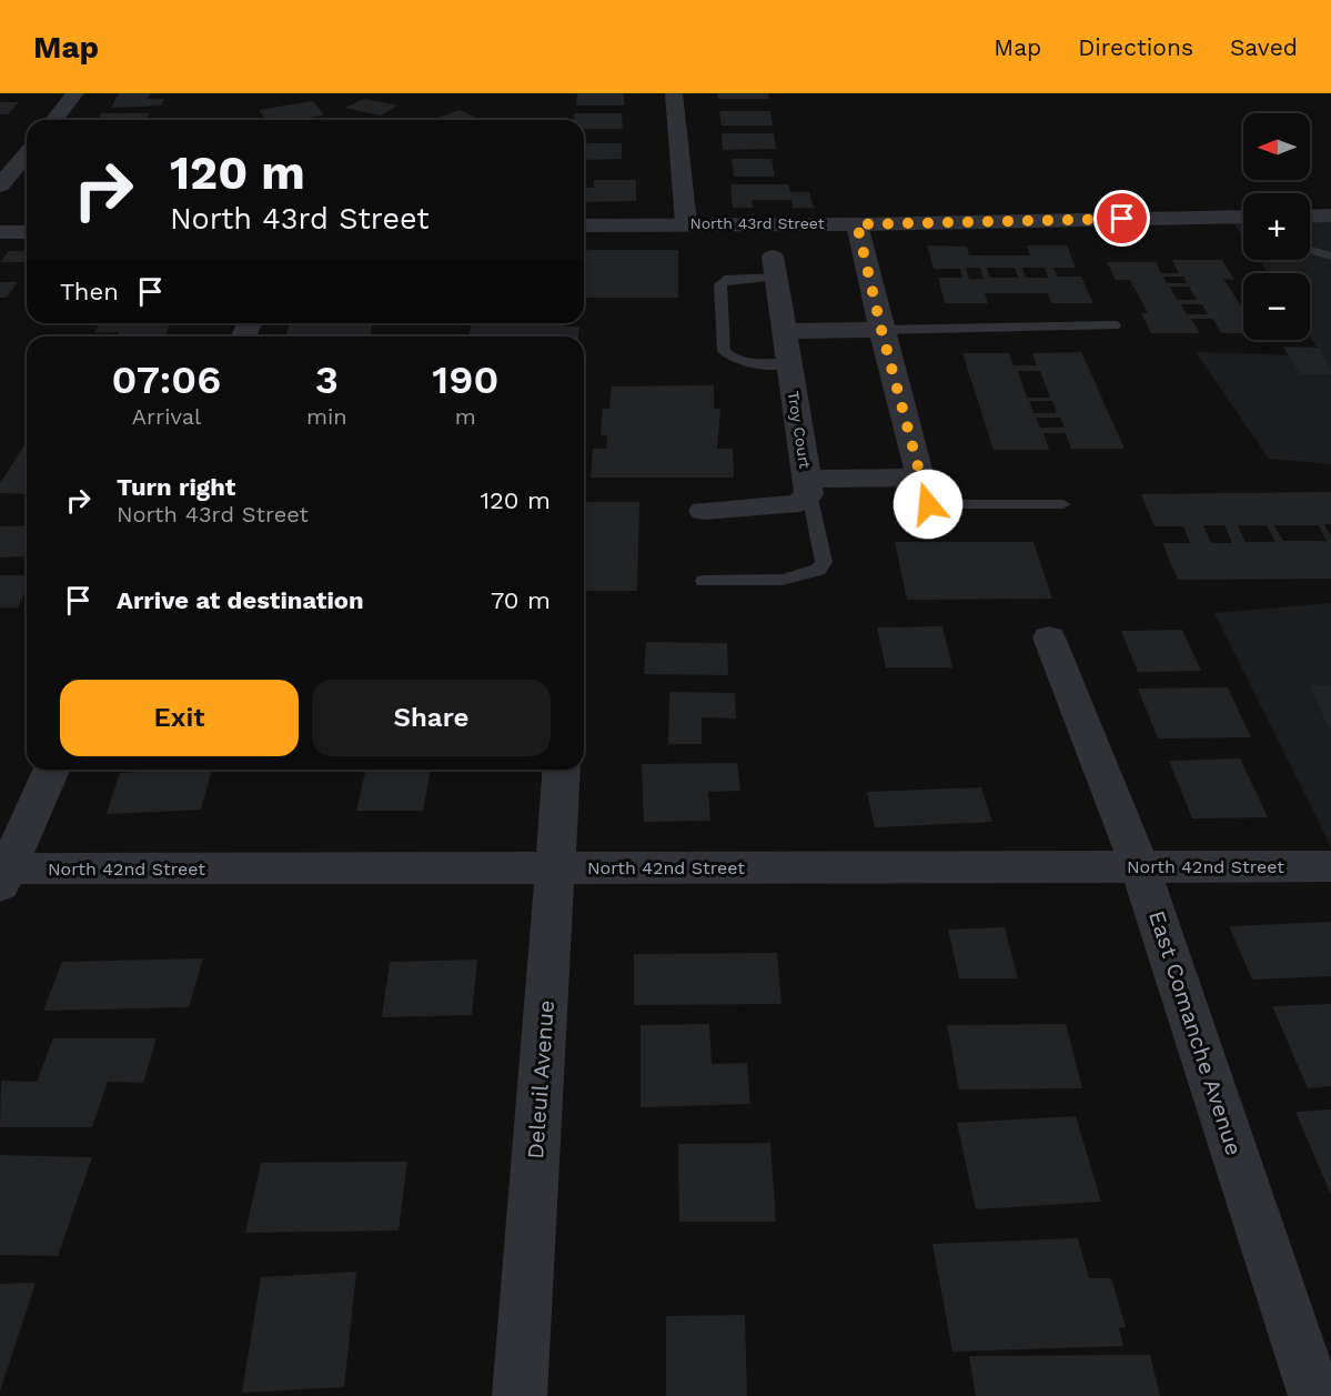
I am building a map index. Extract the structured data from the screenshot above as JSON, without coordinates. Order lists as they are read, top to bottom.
{
  "streets": {
    "street": [
      "North 43rd Street",
      "Troy Court",
      "North 42nd Street",
      "East Comanche Avenue",
      "Deleuil Avenue"
    ]
  },
  "crossings": [
    ["North 42nd Street", "East Comanche Avenue"],
    ["North 42nd Street", "Deleuil Avenue"]
  ],
  "north": "left",
  "page": {
    "header": "Map",
    "nav": ["Map", "Directions", "Saved"],
    "map_buttons": ["+", "−"],
    "turn": ["120 m", "North 43rd Street"],
    "then": "Then",
    "eta": [
      "07:06",
      "Arrival",
      "3",
      "min",
      "190",
      "m"
    ],
    "list": [
      {
        "name": "Turn right",
        "note": "North 43rd Street",
        "value": "120 m"
      },
      {
        "name": "Arrive at destination",
        "value": "70 m"
      }
    ],
    "buttons": ["Exit", "Share"]
  }
}
